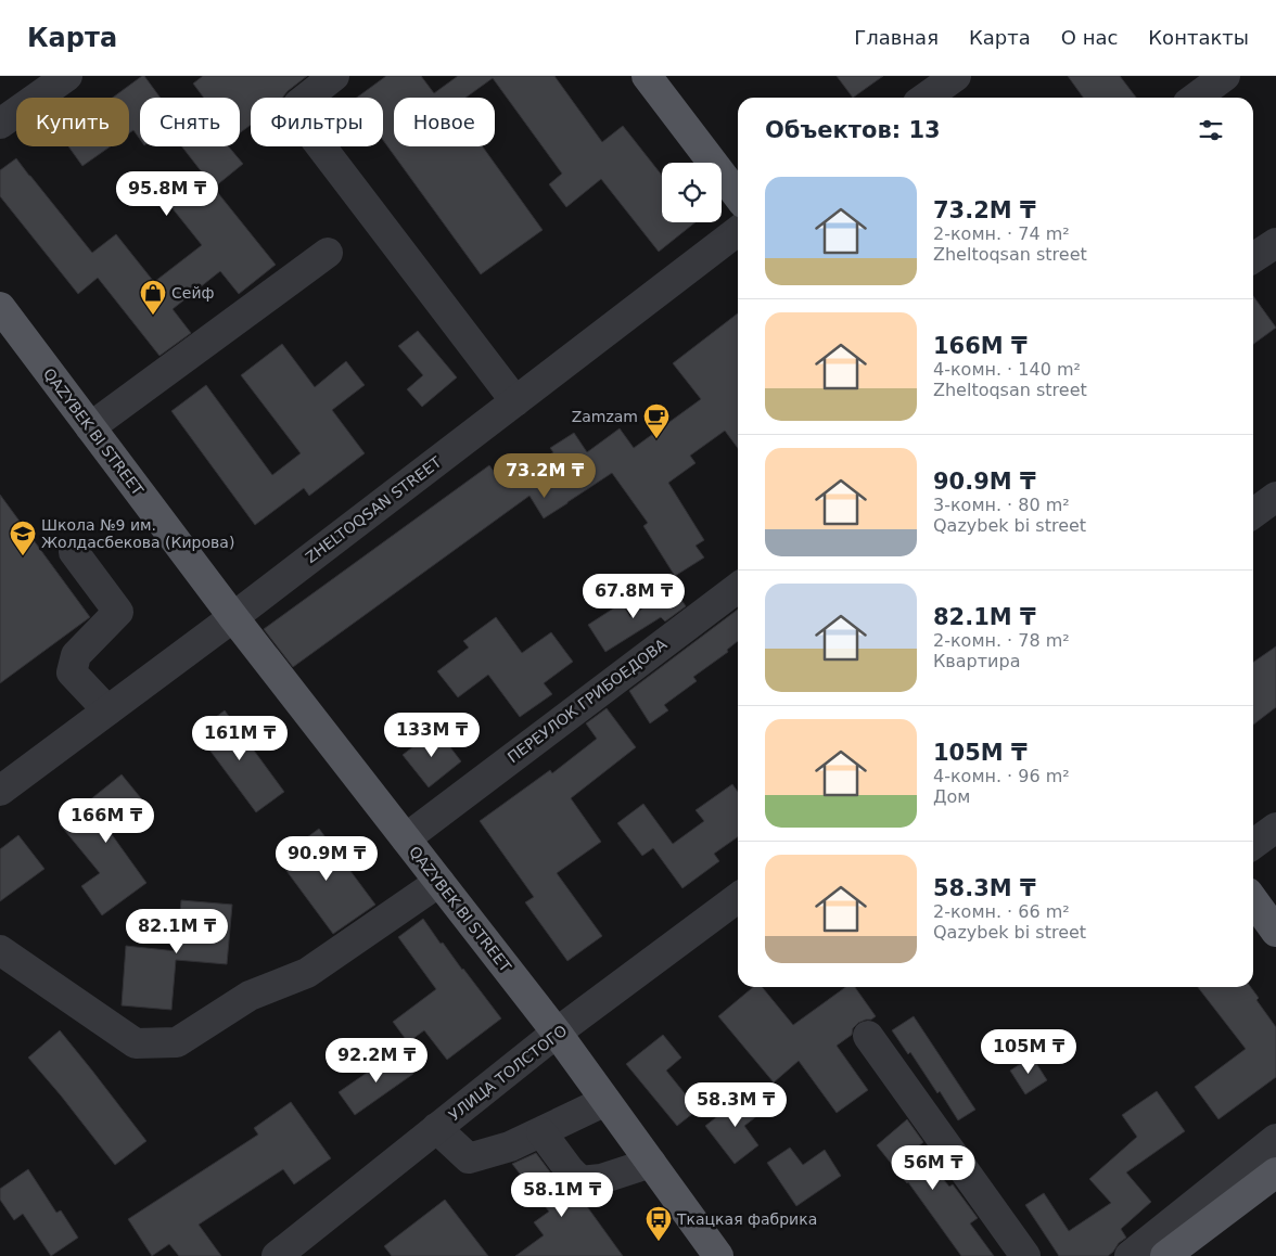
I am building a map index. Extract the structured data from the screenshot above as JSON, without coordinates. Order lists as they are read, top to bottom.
{
  "streets": {
    "main road": ["QAZYBEK BI STREET"],
    "street": ["ZHELTOQSAN STREET", "ПЕРЕУЛОК ГРИБОЕДОВА", "УЛИЦА ТОЛСТОГО"]
  },
  "crossings": [
    ["QAZYBEK BI STREET", "ZHELTOQSAN STREET"],
    ["QAZYBEK BI STREET", "ПЕРЕУЛОК ГРИБОЕДОВА"],
    ["QAZYBEK BI STREET", "УЛИЦА ТОЛСТОГО"]
  ],
  "places": {
    "shop": ["Сейф"],
    "cafe": ["Zamzam"],
    "school or university": ["Школа №9 им. Жолдасбекова (Кирова)"],
    "bus stop": ["Ткацкая фабрика"]
  },
  "page": {
    "header": "Карта",
    "nav": [
      "Главная",
      "Карта",
      "О нас",
      "Контакты"
    ],
    "chip": [
      "Купить",
      "Снять",
      "Фильтры",
      "Новое"
    ],
    "heading": "Объектов: 13",
    "list": [
      {
        "name": "73.2M ₸",
        "note": "2-комн. · 74 m² · Zheltoqsan street"
      },
      {
        "name": "166M ₸",
        "note": "4-комн. · 140 m² · Zheltoqsan street"
      },
      {
        "name": "90.9M ₸",
        "note": "3-комн. · 80 m² · Qazybek bi street"
      },
      {
        "name": "82.1M ₸",
        "note": "2-комн. · 78 m² · Квартира"
      },
      {
        "name": "105M ₸",
        "note": "4-комн. · 96 m² · Дом"
      },
      {
        "name": "58.3M ₸",
        "note": "2-комн. · 66 m² · Qazybek bi street"
      }
    ],
    "price": [
      "95.8M ₸",
      "73.2M ₸",
      "67.8M ₸",
      "133M ₸",
      "161M ₸",
      "166M ₸",
      "90.9M ₸",
      "82.1M ₸",
      "105M ₸",
      "92.2M ₸",
      "58.3M ₸",
      "56M ₸",
      "58.1M ₸"
    ]
  }
}
